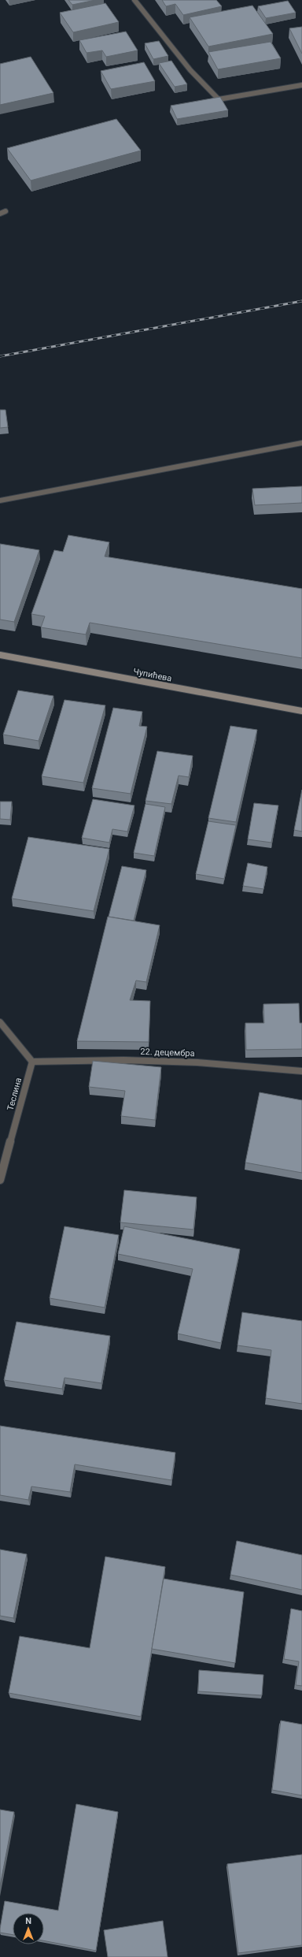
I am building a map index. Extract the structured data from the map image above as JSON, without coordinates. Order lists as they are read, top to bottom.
{
  "streets": {
    "street": ["Чупићева", "22. децембра", "Теслина"]
  },
  "crossings": [
    ["22. децембра", "Теслина"]
  ],
  "north": "top"
}
